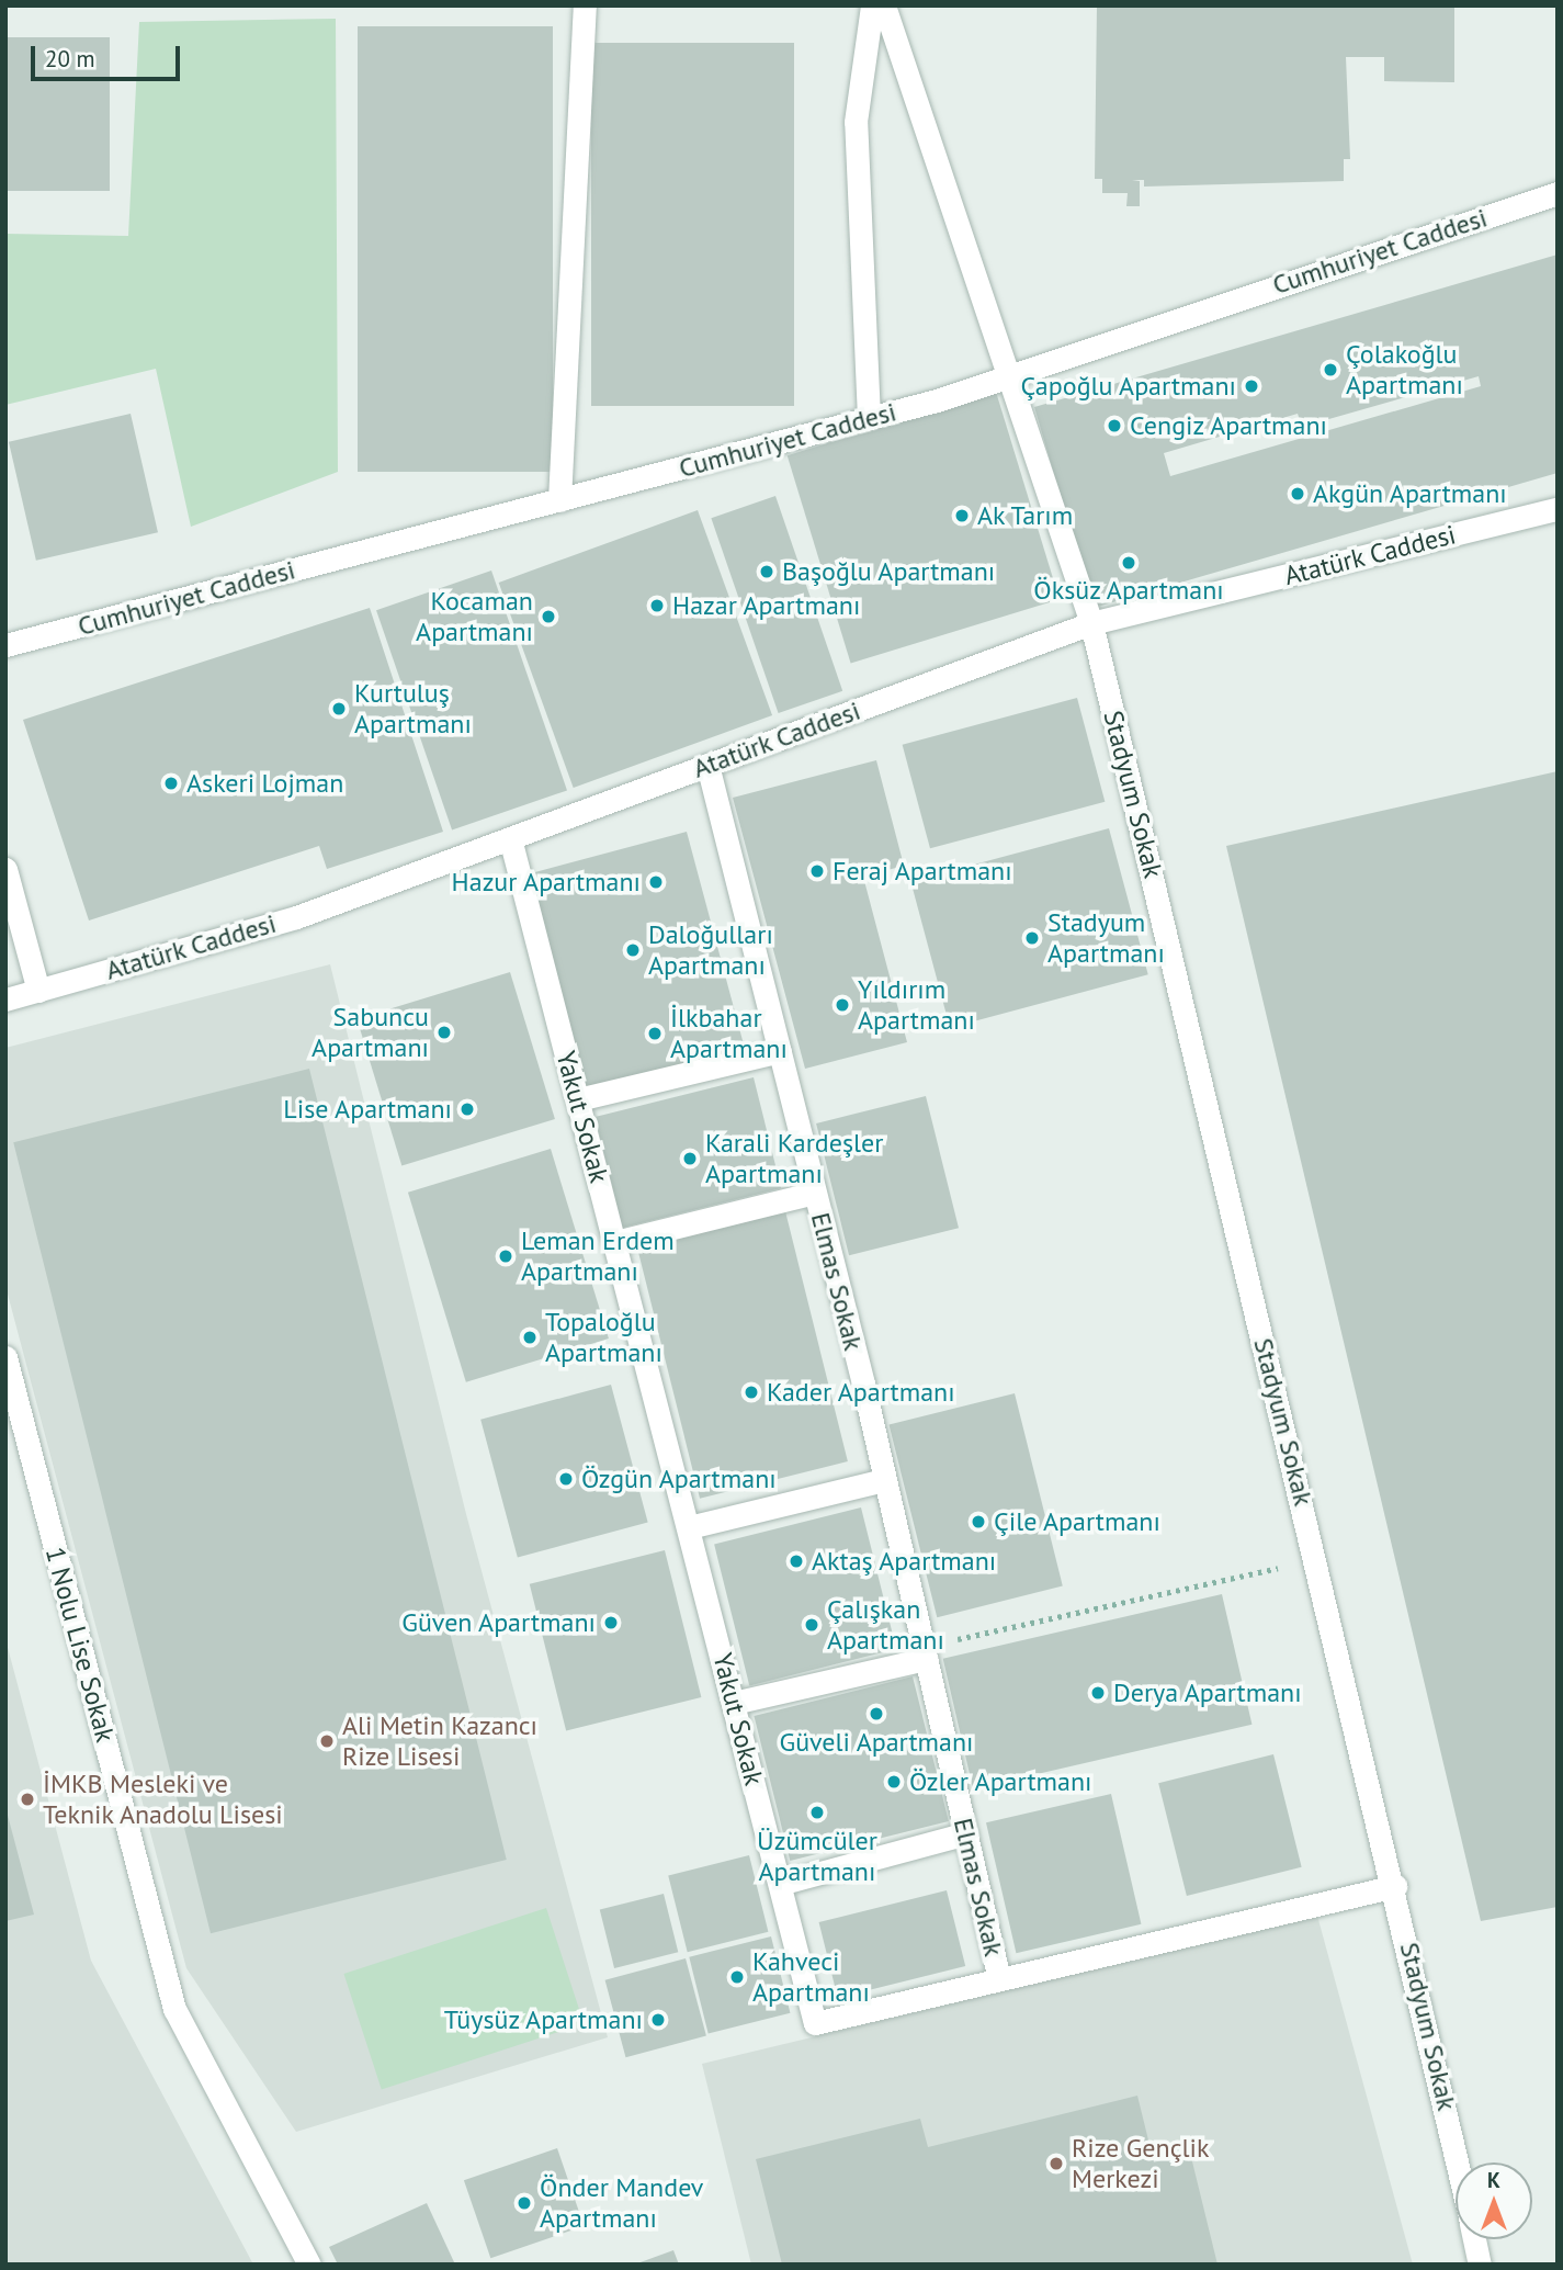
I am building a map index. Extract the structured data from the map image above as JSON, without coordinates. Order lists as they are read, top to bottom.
{
  "streets": {
    "street": [
      "Cumhuriyet Caddesi",
      "Atatürk Caddesi",
      "Stadyum Sokak",
      "Yakut Sokak",
      "Elmas Sokak",
      "1 Nolu Lise Sokak"
    ]
  },
  "crossings": [
    ["Cumhuriyet Caddesi", "Stadyum Sokak"],
    ["Atatürk Caddesi", "Stadyum Sokak"],
    ["Atatürk Caddesi", "Yakut Sokak"],
    ["Atatürk Caddesi", "Elmas Sokak"],
    ["Stadyum Sokak", "Yakut Sokak"],
    ["Yakut Sokak", "Elmas Sokak"]
  ],
  "places": [
    "Çolakoğlu Apartmanı",
    "Çapoğlu Apartmanı",
    "Cengiz Apartmanı",
    "Akgün Apartmanı",
    "Ak Tarım",
    "Öksüz Apartmanı",
    "Başoğlu Apartmanı",
    "Hazar Apartmanı",
    "Kocaman Apartmanı",
    "Kurtuluş Apartmanı",
    "Askeri Lojman",
    "Feraj Apartmanı",
    "Hazur Apartmanı",
    "Stadyum Apartmanı",
    "Daloğulları Apartmanı",
    "Yıldırım Apartmanı",
    "Sabuncu Apartmanı",
    "İlkbahar Apartmanı",
    "Lise Apartmanı",
    "Karali Kardeşler Apartmanı",
    "Leman Erdem Apartmanı",
    "Topaloğlu Apartmanı",
    "Kader Apartmanı",
    "Özgün Apartmanı",
    "Çile Apartmanı",
    "Aktaş Apartmanı",
    "Güven Apartmanı",
    "Çalışkan Apartmanı",
    "Derya Apartmanı",
    "Güveli Apartmanı",
    "Ali Metin Kazancı Rize Lisesi",
    "Özler Apartmanı",
    "İMKB Mesleki ve Teknik Anadolu Lisesi",
    "Üzümcüler Apartmanı",
    "Kahveci Apartmanı",
    "Tüysüz Apartmanı",
    "Rize Gençlik Merkezi",
    "Önder Mandev Apartmanı"
  ],
  "scale_bar": "20 m",
  "north": "top"
}
